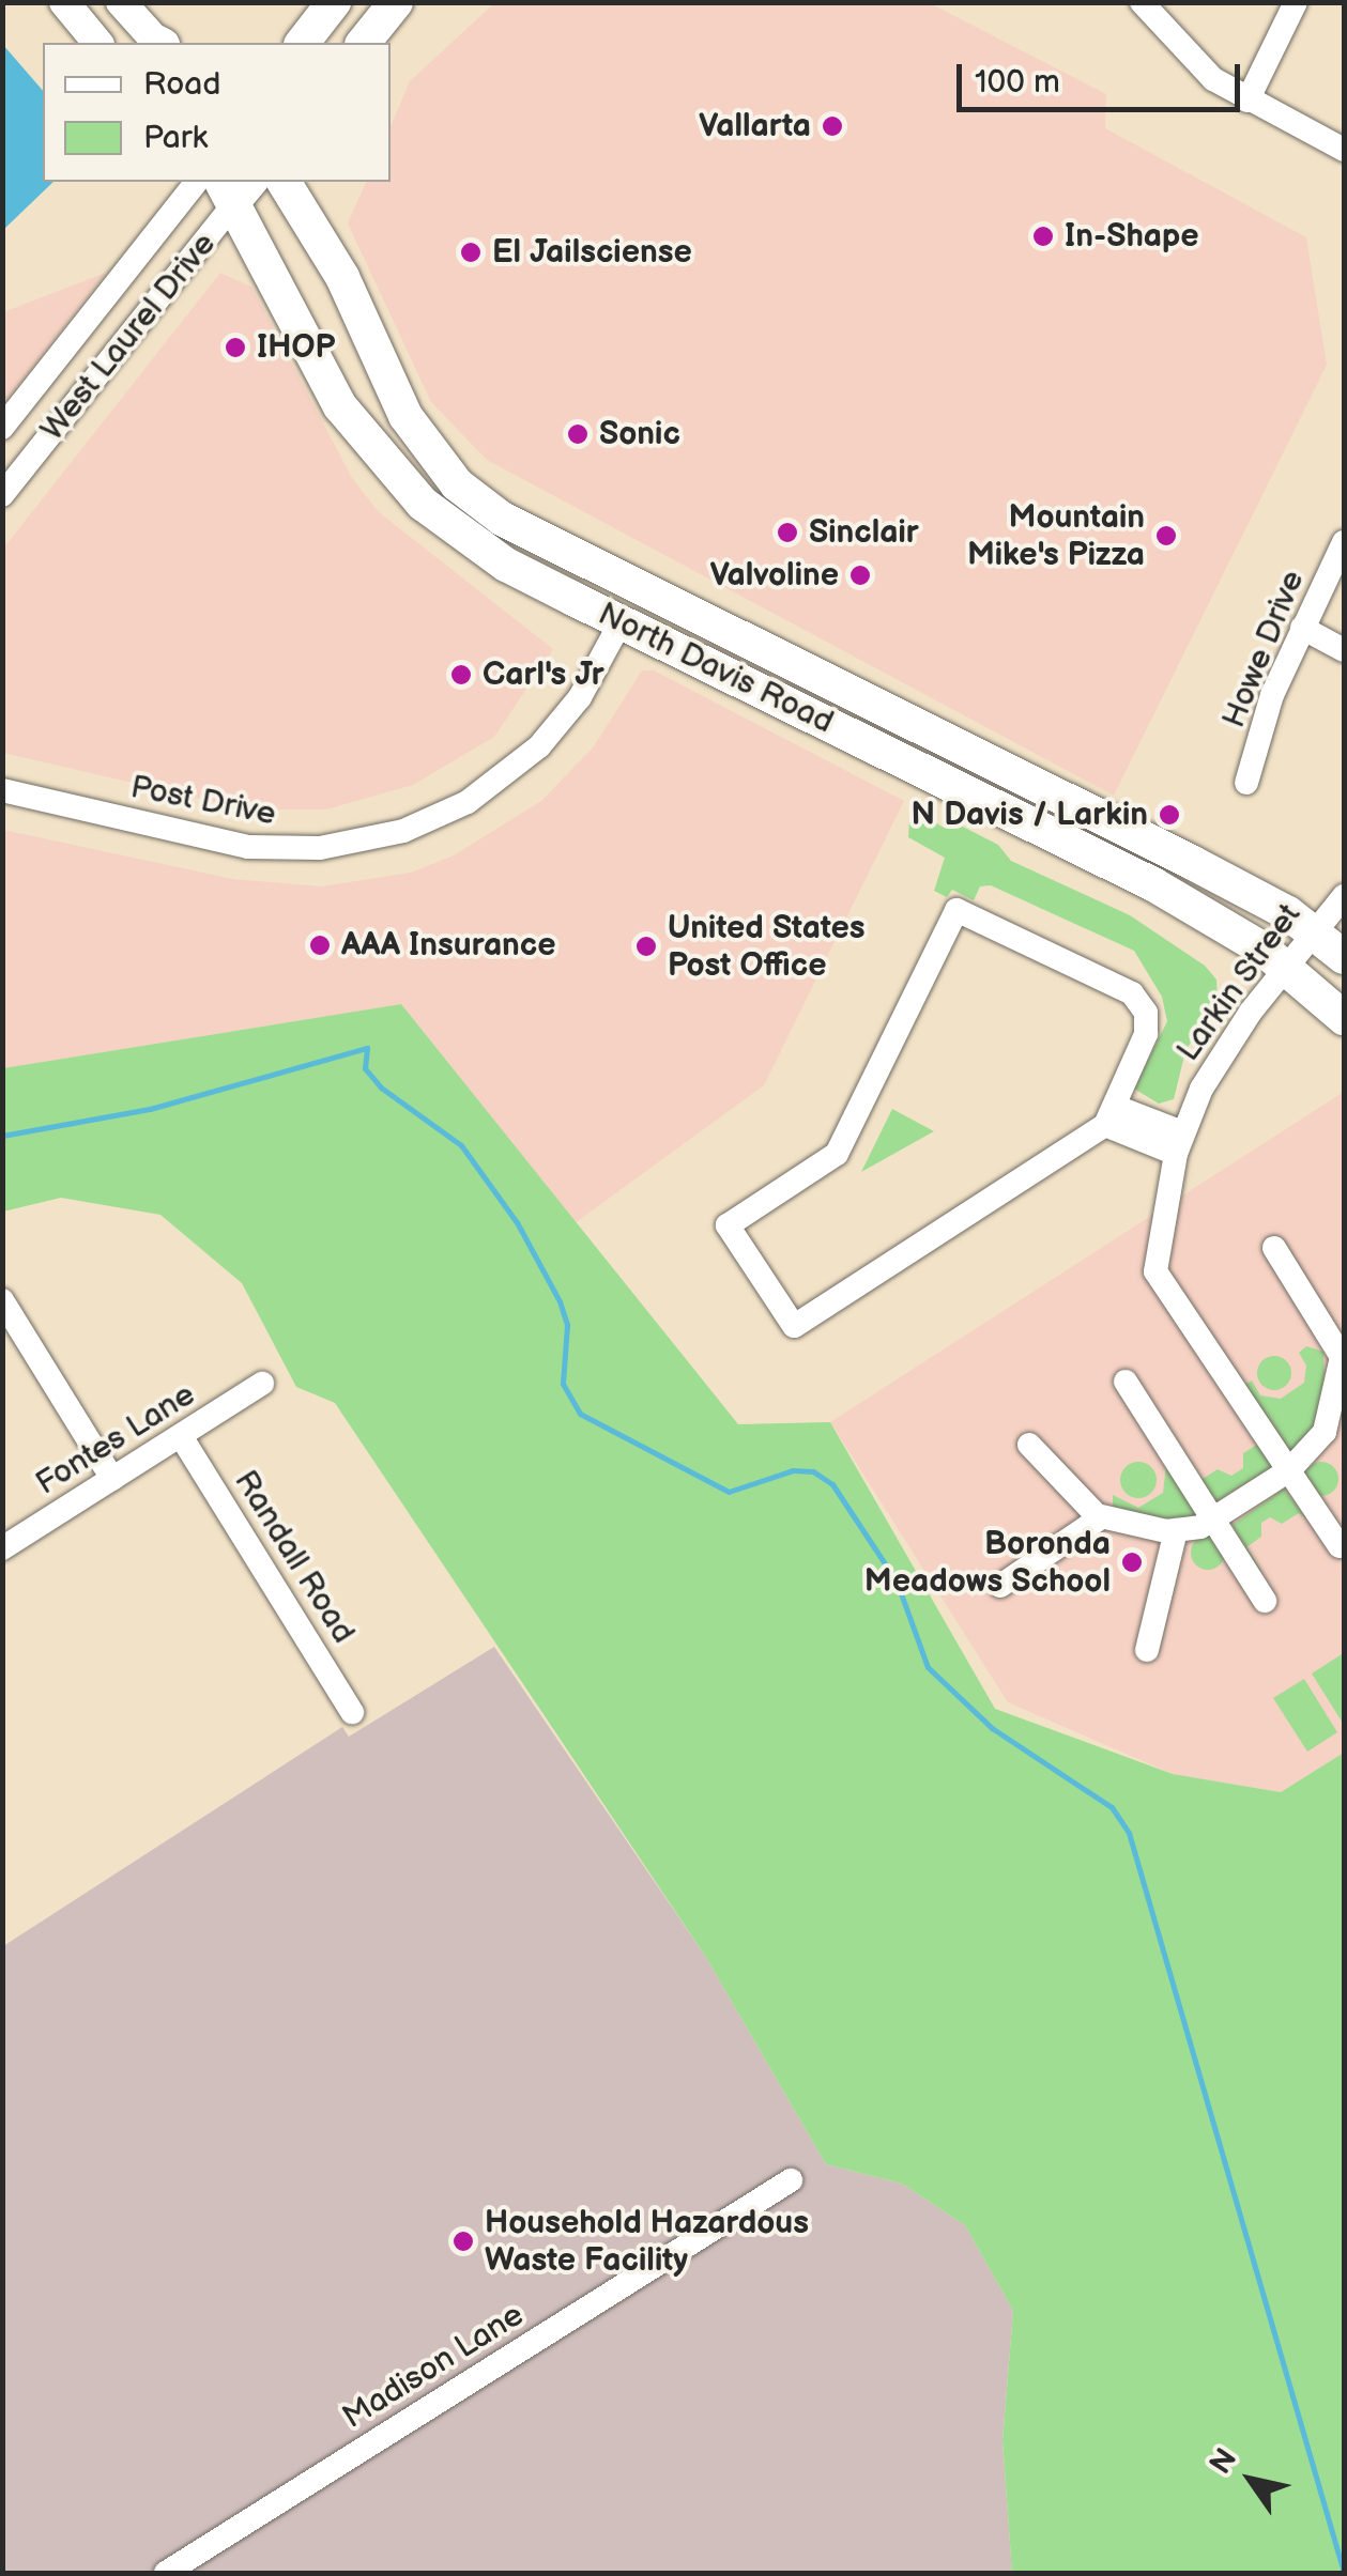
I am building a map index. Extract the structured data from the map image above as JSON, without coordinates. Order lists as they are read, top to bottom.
{
  "streets": {
    "highway": ["North Davis Road"],
    "street": [
      "West Laurel Drive",
      "Howe Drive",
      "Post Drive",
      "Larkin Street",
      "Fontes Lane",
      "Randall Road",
      "Madison Lane"
    ]
  },
  "crossings": [
    ["West Laurel Drive", "North Davis Road"],
    ["North Davis Road", "Post Drive"],
    ["North Davis Road", "Larkin Street"],
    ["Fontes Lane", "Randall Road"]
  ],
  "places": [
    "Vallarta",
    "In-Shape",
    "El Jailsciense",
    "IHOP",
    "Sonic",
    "Sinclair",
    "Mountain Mike's Pizza",
    "Valvoline",
    "Carl's Jr",
    "N Davis / Larkin",
    "AAA Insurance",
    "United States Post Office",
    "Boronda Meadows School",
    "Household Hazardous Waste Facility"
  ],
  "legend": ["Road", "Park"],
  "scale_bar": "100 m",
  "north": "top left"
}
